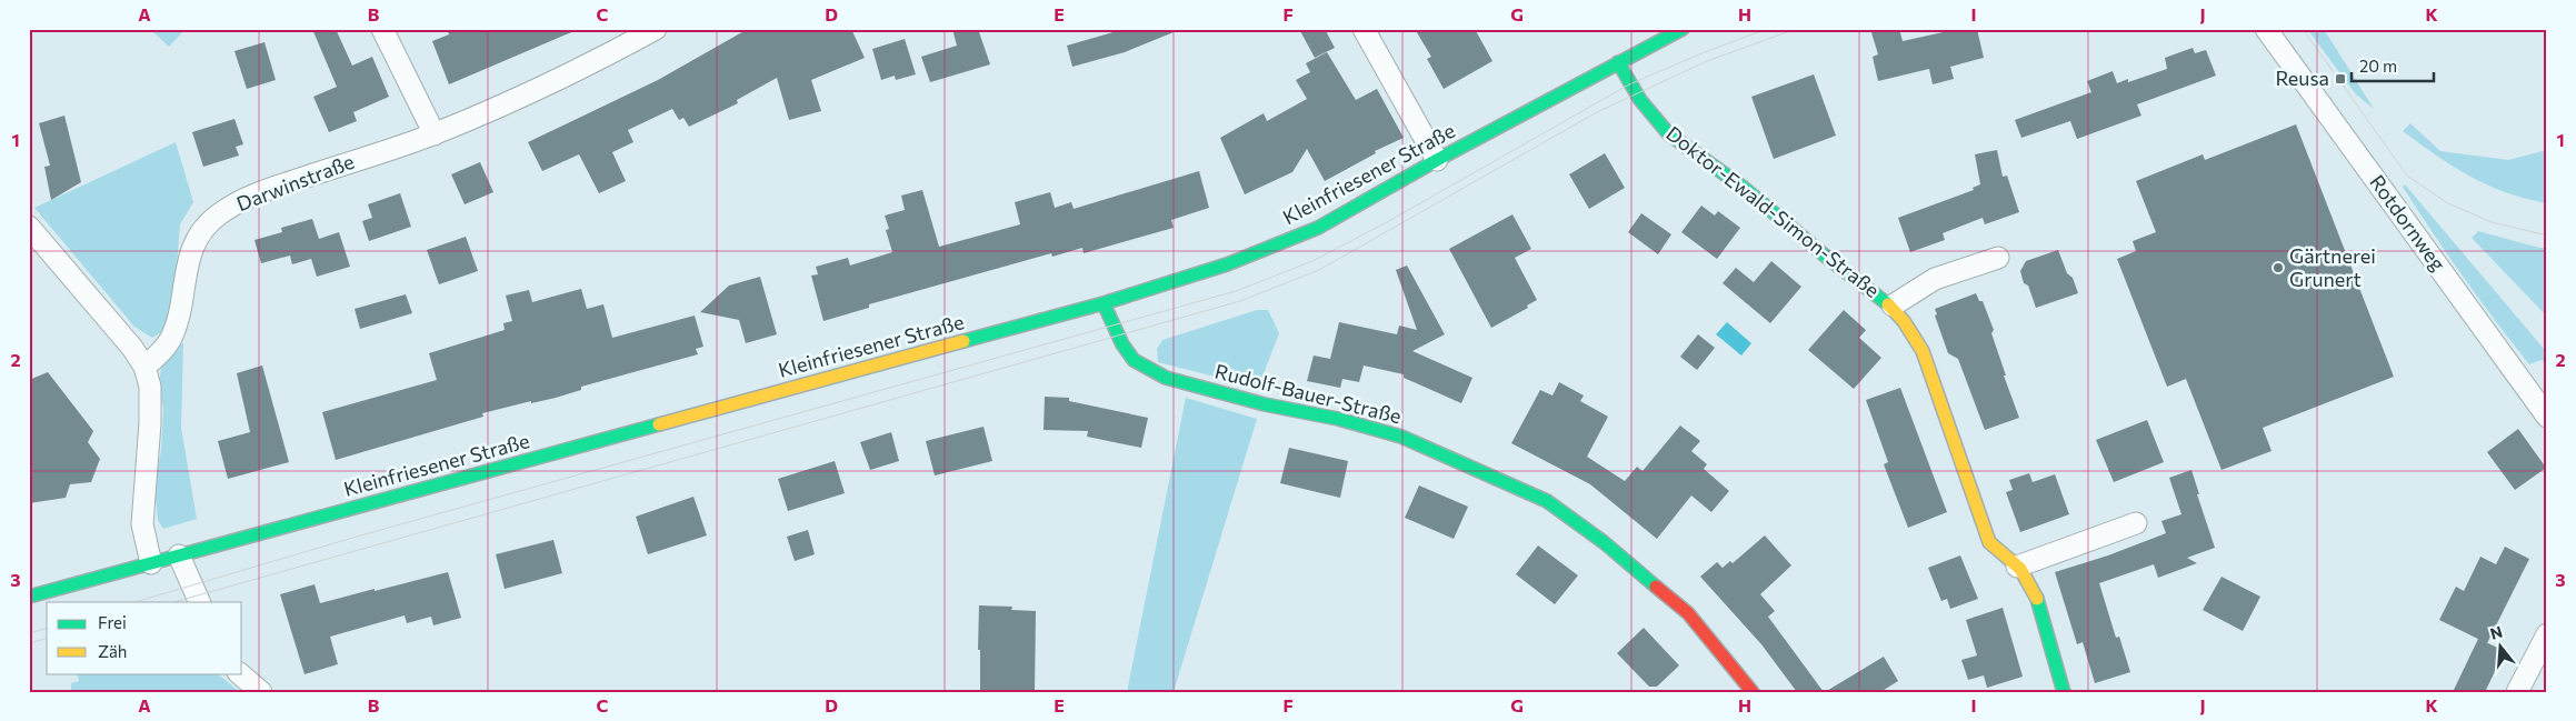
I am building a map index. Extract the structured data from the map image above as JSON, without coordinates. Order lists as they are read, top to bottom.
{
  "streets": {
    "street": [
      "Kleinfriesener Straße",
      "Darwinstraße",
      "Doktor-Ewald-Simon-Straße",
      "Rotdornweg",
      "Rudolf-Bauer-Straße"
    ]
  },
  "crossings": [
    ["Kleinfriesener Straße", "Doktor-Ewald-Simon-Straße"],
    ["Kleinfriesener Straße", "Rudolf-Bauer-Straße"]
  ],
  "places": {
    "transit": ["Reusa"],
    "other": ["Gärtnerei Grunert"]
  },
  "legend": ["Frei", "Zäh"],
  "scale_bar": "20 m",
  "north": "top",
  "grid": {
    "columns": [
      "A",
      "B",
      "C",
      "D",
      "E",
      "F",
      "G",
      "H",
      "I",
      "J",
      "K"
    ],
    "rows": ["1", "2", "3"]
  }
}
